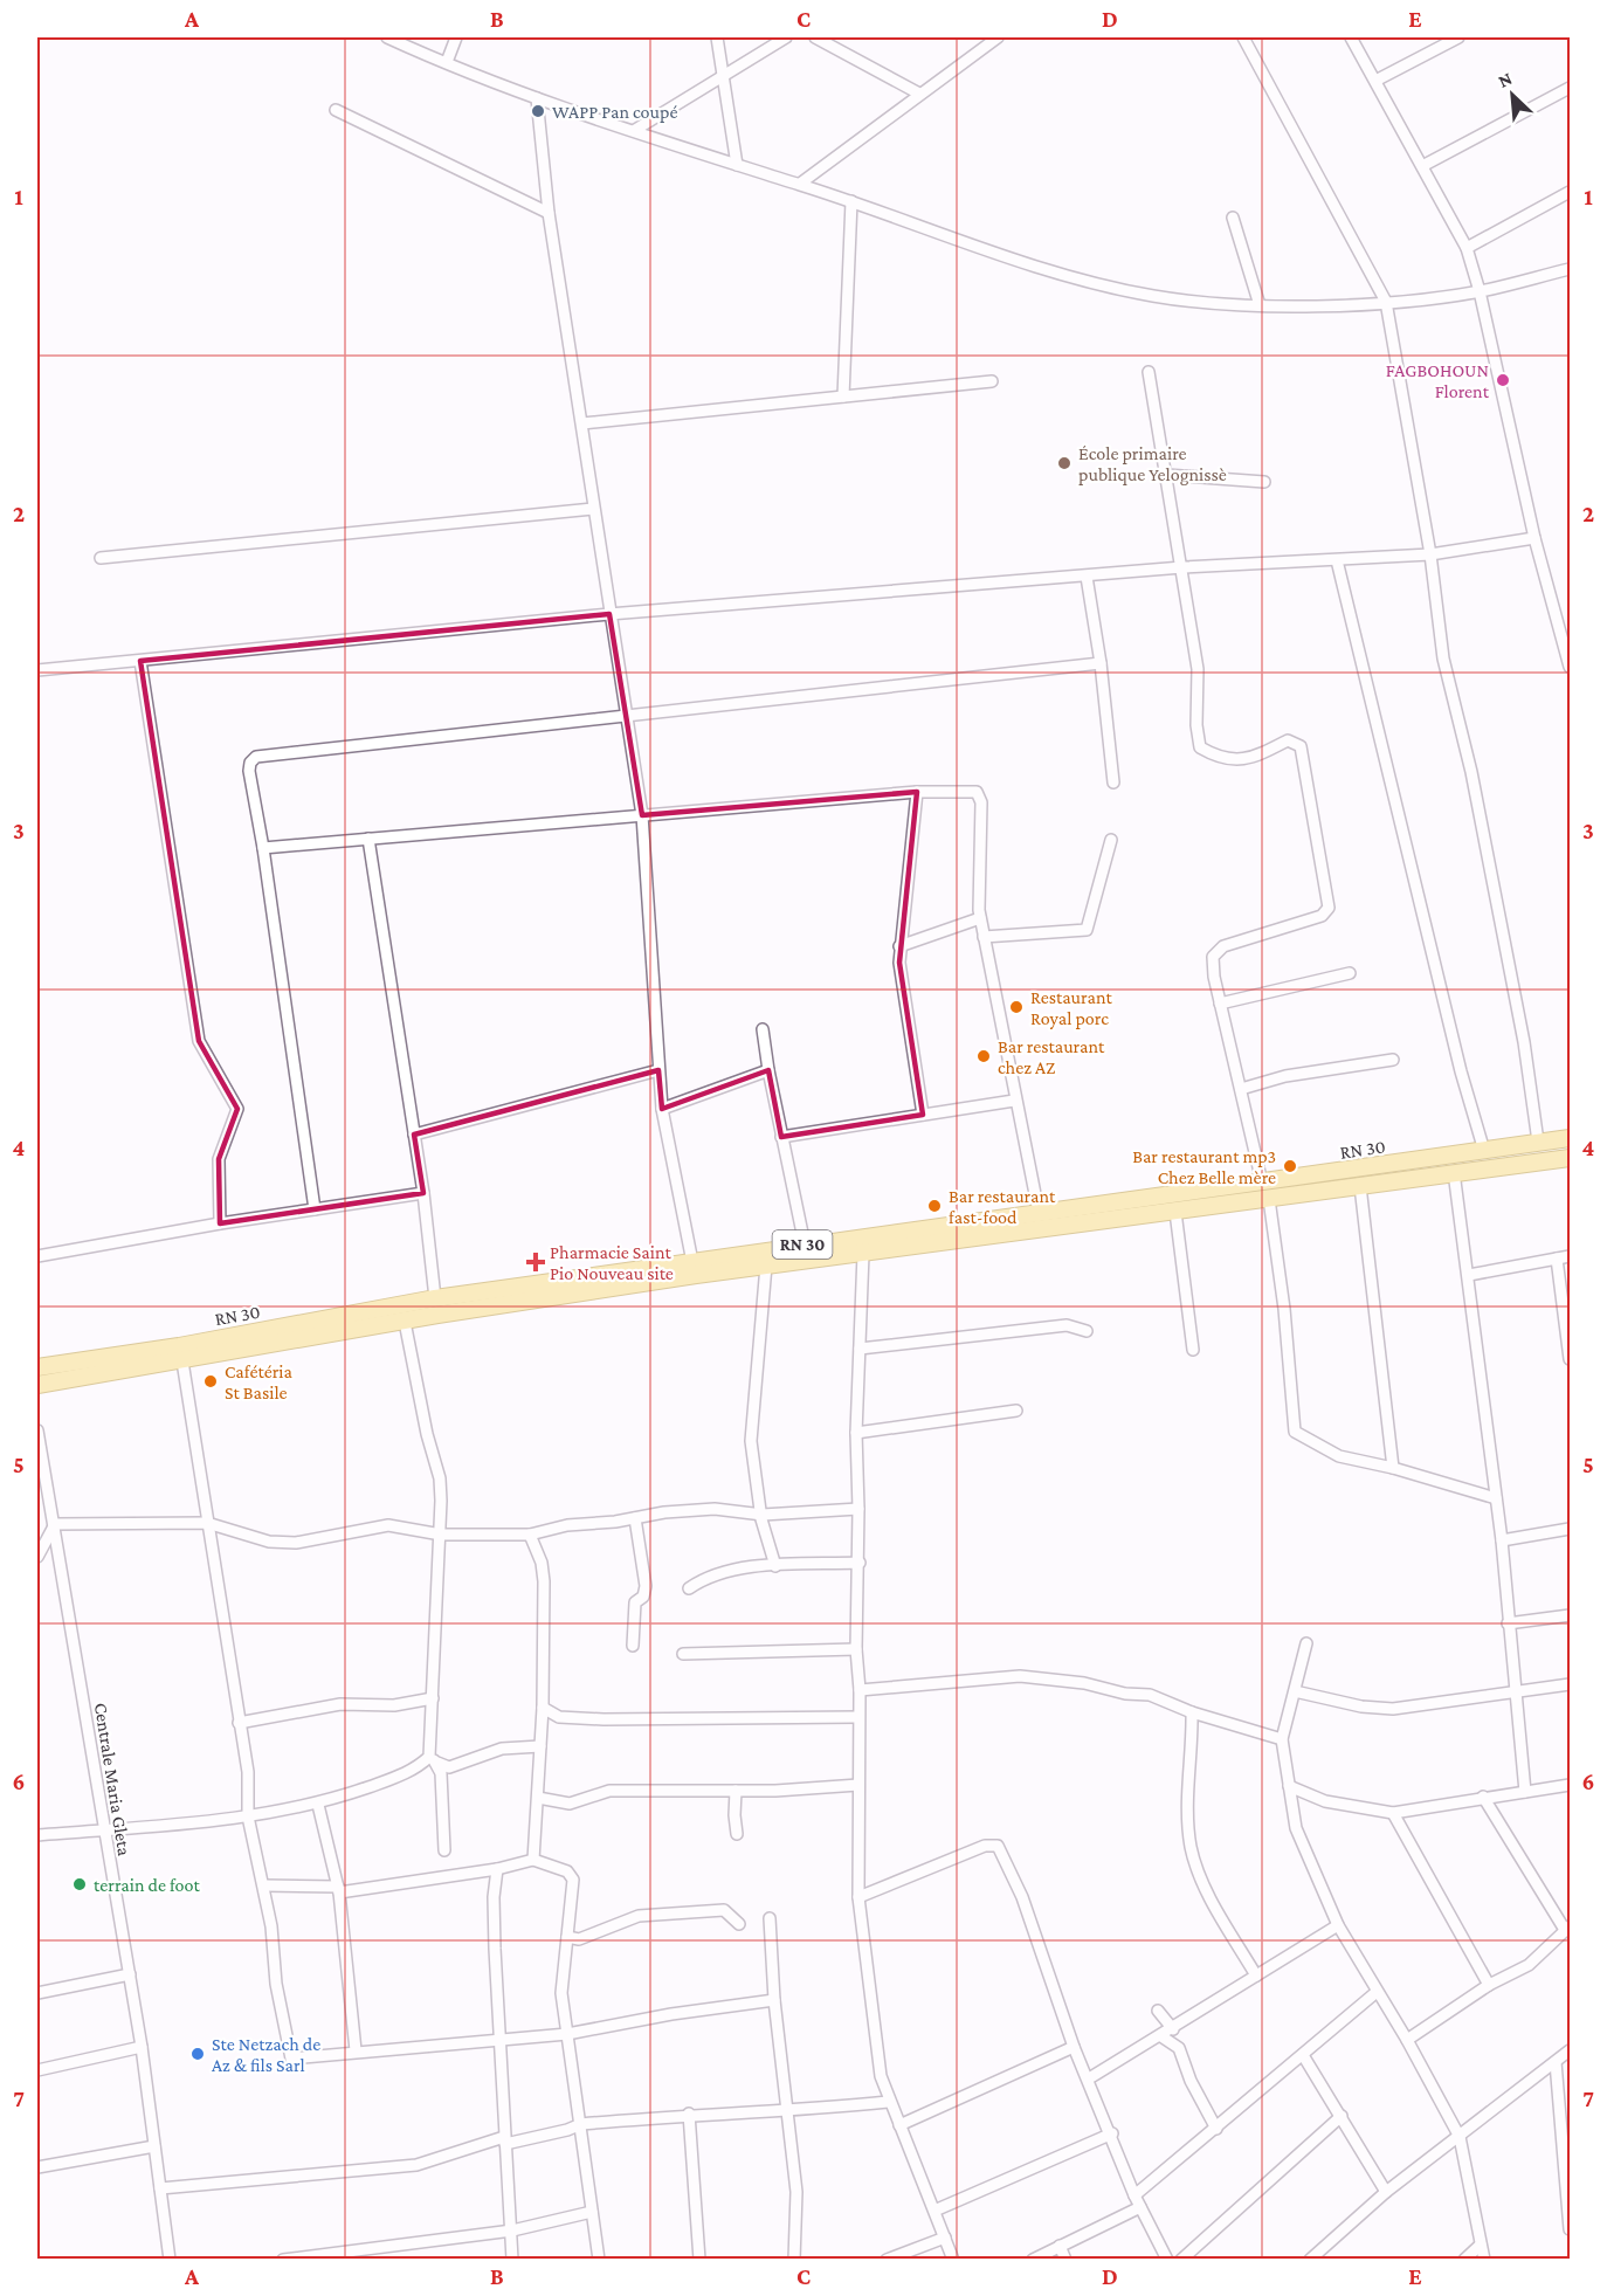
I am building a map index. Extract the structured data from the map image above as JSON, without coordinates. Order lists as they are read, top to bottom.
{
  "streets": {
    "main road": ["RN 30"],
    "street": ["Centrale Maria Gleta"]
  },
  "places": {
    "other": [
      "WAPP Pan coupé",
      "FAGBOHOUN Florent",
      "École primaire publique Yelognissè",
      "Restaurant Royal porc",
      "Bar restaurant chez AZ",
      "Bar restaurant mp3 Chez Belle mère",
      "Bar restaurant fast-food",
      "Cafétéria St Basile",
      "terrain de foot",
      "Ste Netzach de Az & fils Sarl"
    ],
    "health": ["Pharmacie Saint Pio Nouveau site"]
  },
  "north": "top left",
  "grid": {
    "columns": [
      "A",
      "B",
      "C",
      "D",
      "E"
    ],
    "rows": [
      "1",
      "2",
      "3",
      "4",
      "5",
      "6",
      "7"
    ]
  }
}
